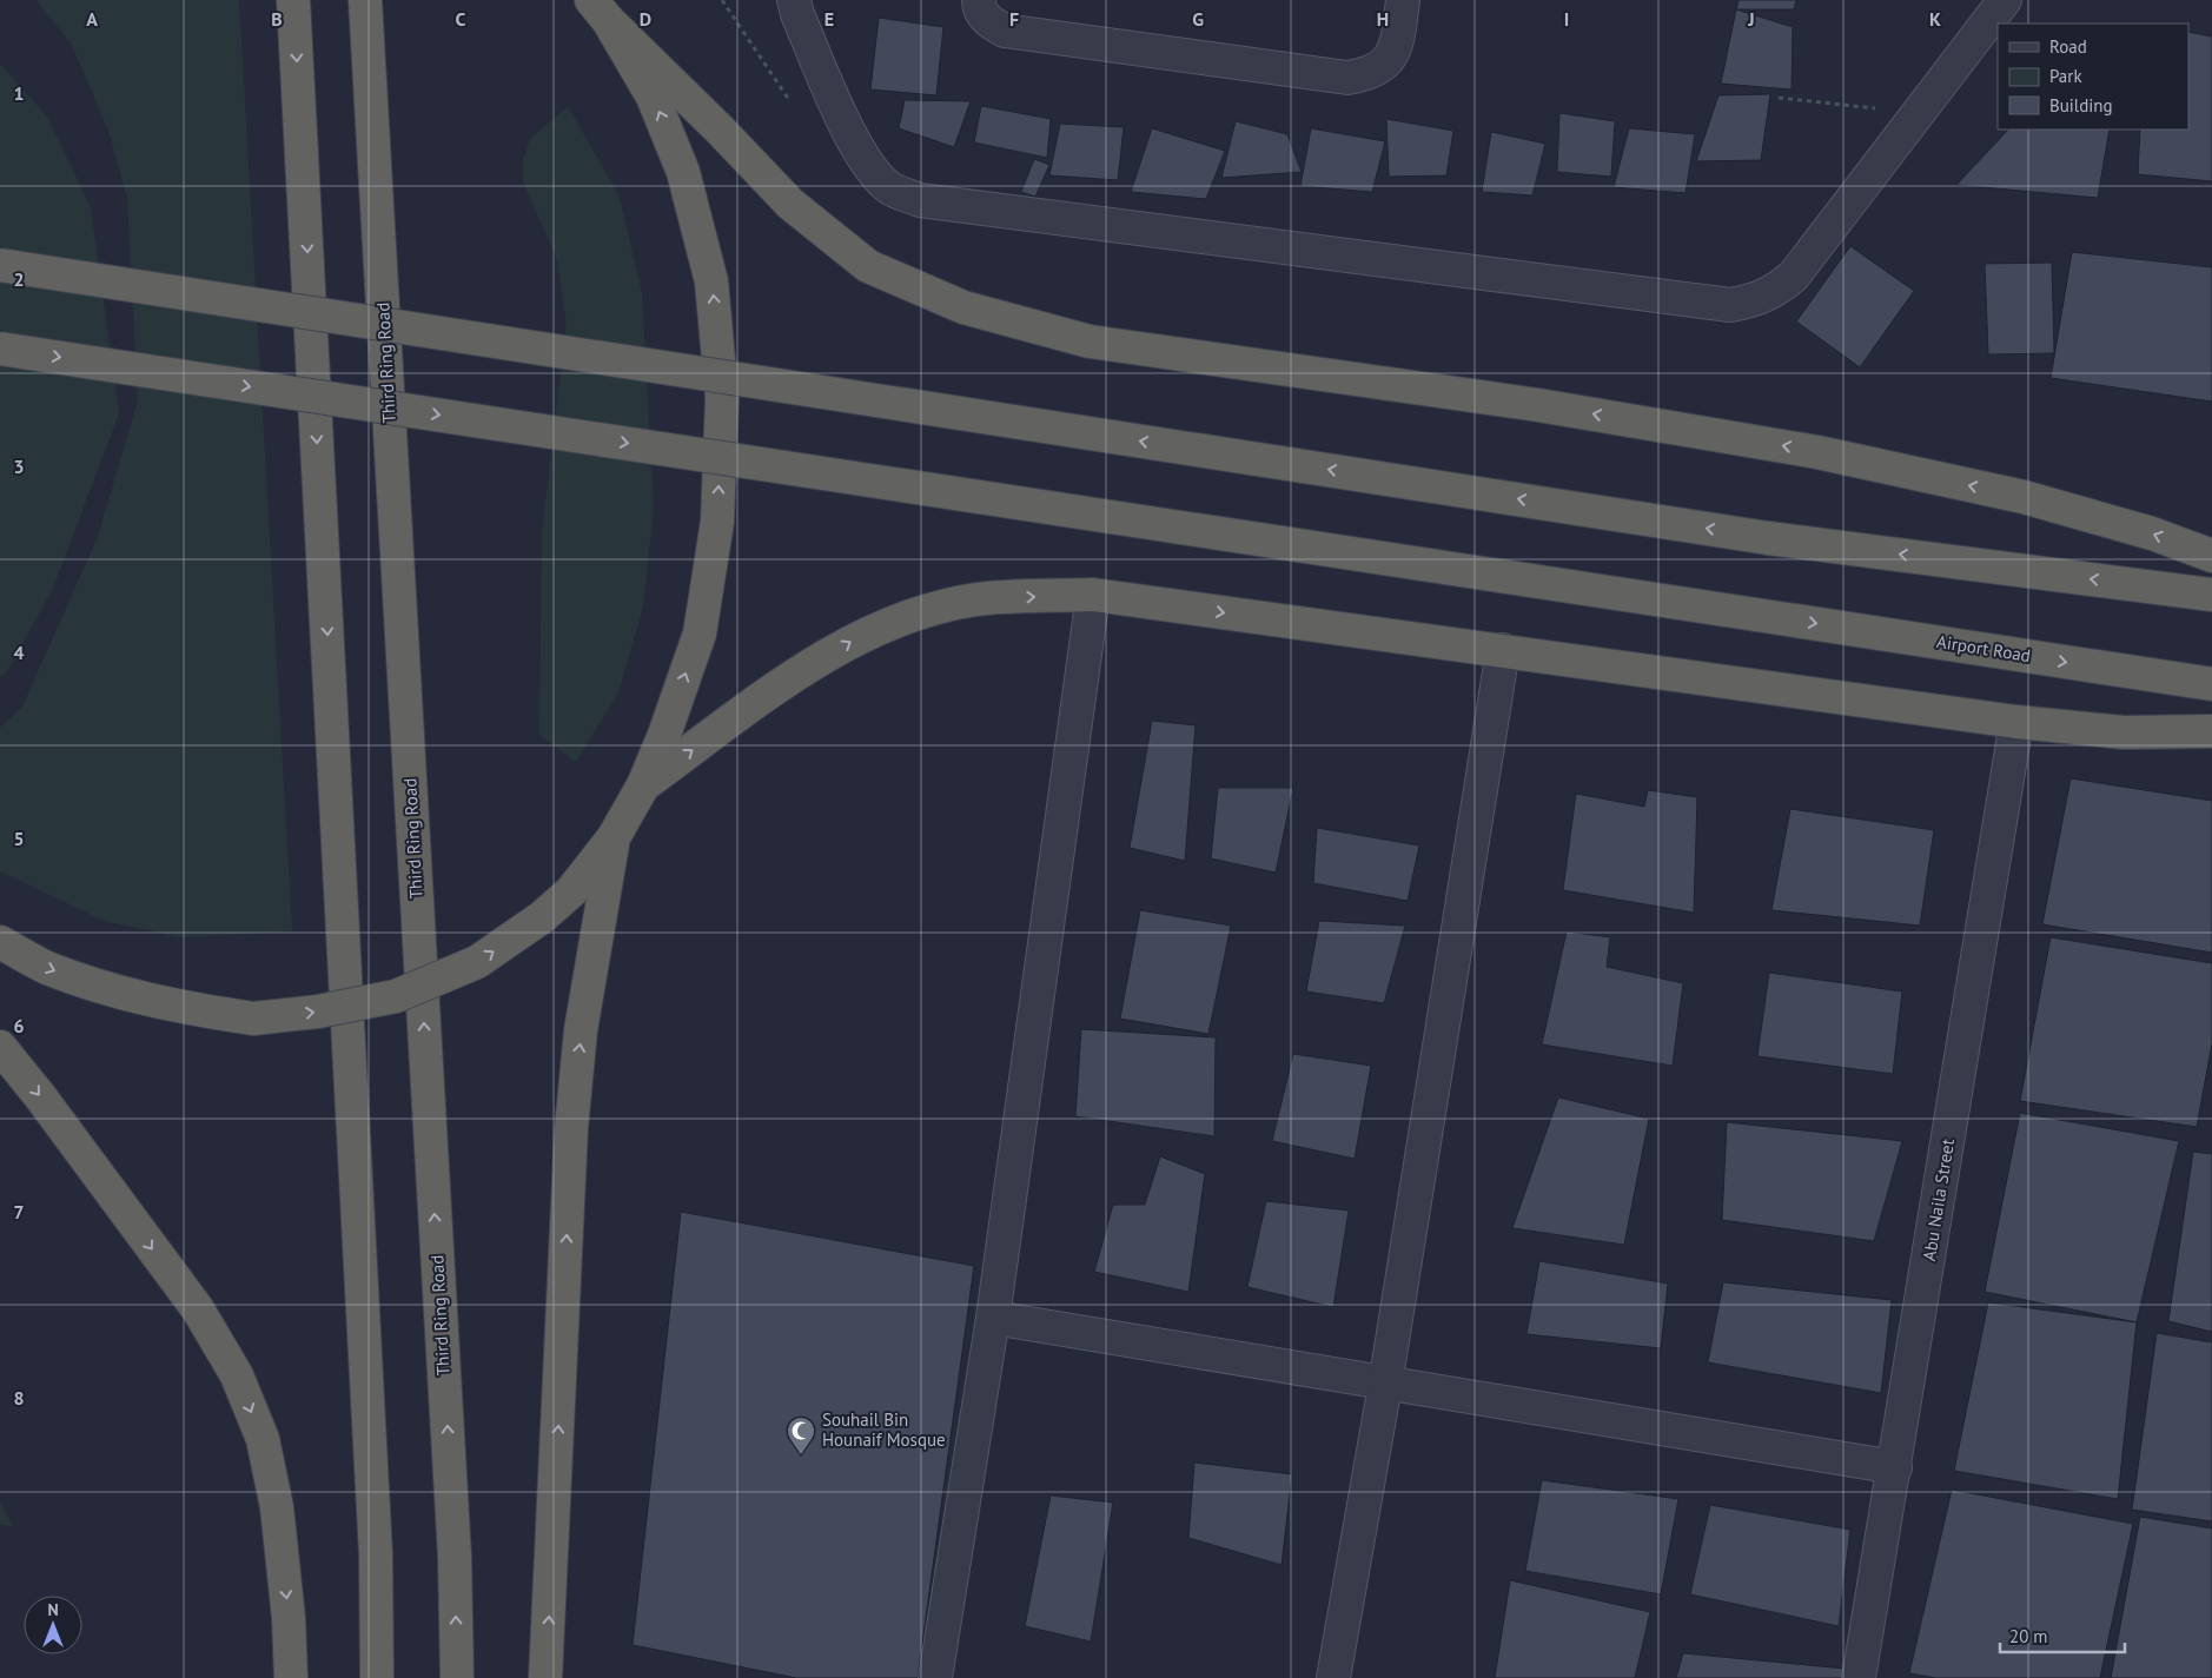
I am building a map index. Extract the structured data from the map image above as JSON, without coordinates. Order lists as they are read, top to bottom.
{
  "streets": {
    "highway": ["Third Ring Road", "Airport Road"],
    "street": ["Abu Naila Street"]
  },
  "places": {
    "mosque": ["Souhail Bin Hounaif Mosque"]
  },
  "legend": ["Road", "Park", "Building"],
  "scale_bar": "20 m",
  "north": "top",
  "grid": {
    "columns": [
      "A",
      "B",
      "C",
      "D",
      "E",
      "F",
      "G",
      "H",
      "I",
      "J",
      "K"
    ],
    "rows": [
      "1",
      "2",
      "3",
      "4",
      "5",
      "6",
      "7",
      "8"
    ]
  }
}
